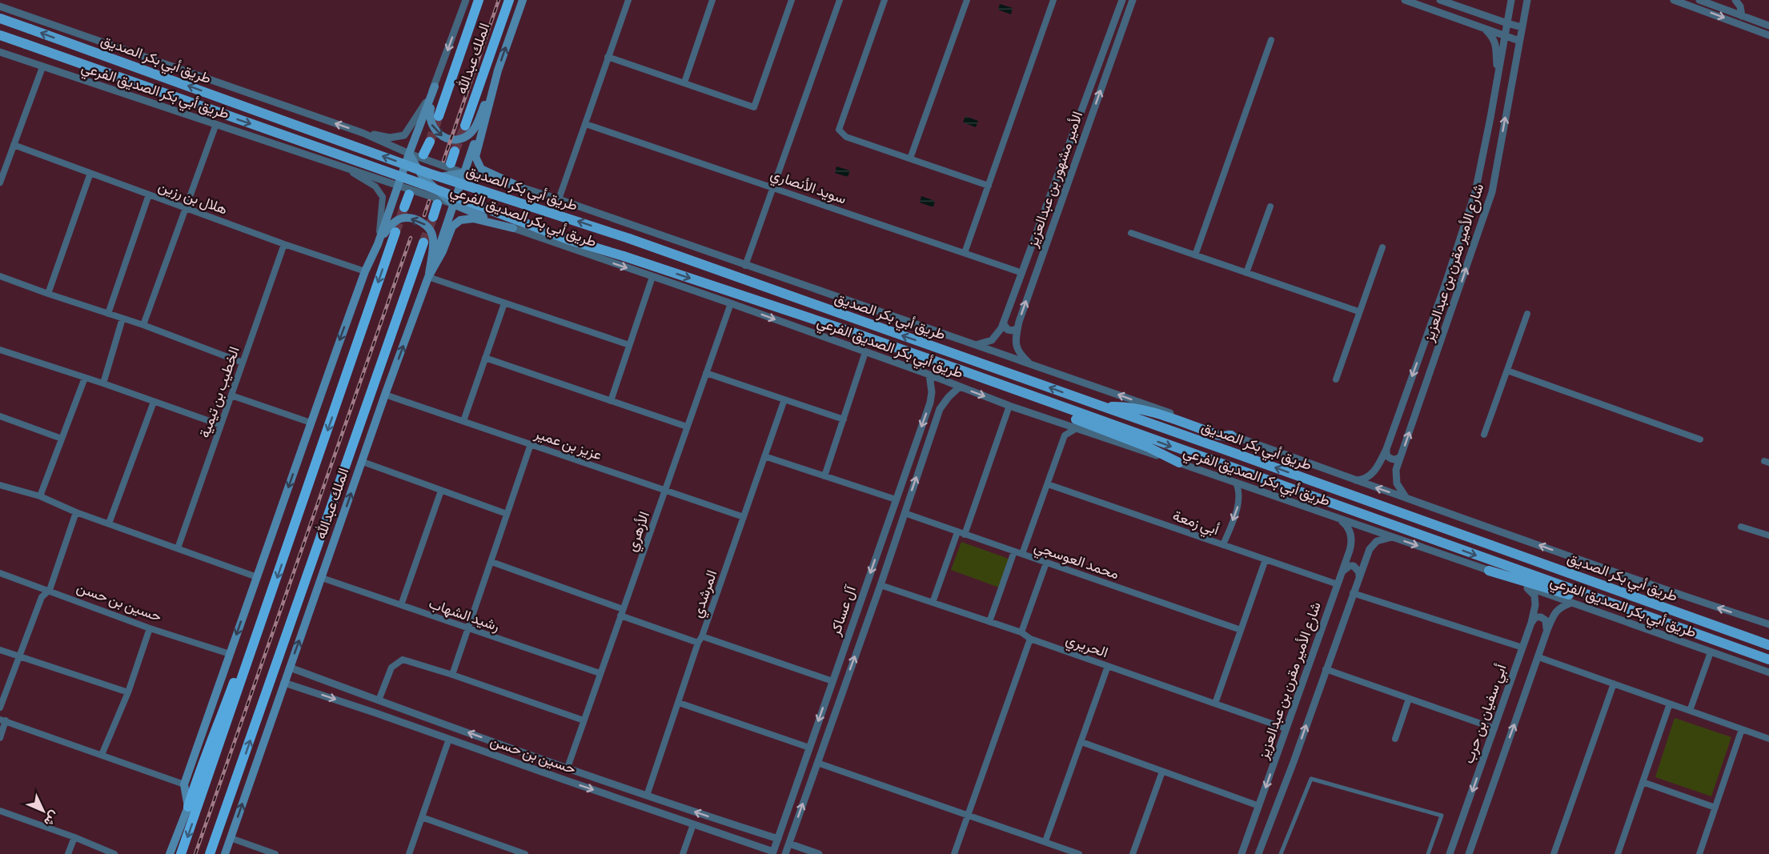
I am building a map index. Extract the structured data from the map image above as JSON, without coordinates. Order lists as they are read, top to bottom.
{
  "streets": {
    "highway": ["الملك عبدالله"],
    "main road": ["طريق أبي بكر الصديق", "طريق أبي بكر الصديق الفرعي"],
    "street": [
      "الأمير مشهور بن عبدالعزيز",
      "سويد الأنصاري",
      "هلال بن رزين",
      "شارع الأمير مقرن بن عبدالعزيز",
      "الخطيب بن تيمية",
      "عزيز بن عمير",
      "أبي زمعة",
      "الأزهري",
      "محمد العوسجي",
      "المرشدي",
      "حسين بن حسن",
      "آل عساكر",
      "رشيد الشهاب",
      "الحريري",
      "أبي سفيان بن حرب"
    ]
  },
  "crossings": [
    ["الملك عبدالله", "طريق أبي بكر الصديق الفرعي"],
    ["الملك عبدالله", "عزيز بن عمير"],
    ["الملك عبدالله", "حسين بن حسن"],
    ["الملك عبدالله", "رشيد الشهاب"],
    ["طريق أبي بكر الصديق الفرعي", "الأمير مشهور بن عبدالعزيز"],
    ["طريق أبي بكر الصديق الفرعي", "شارع الأمير مقرن بن عبدالعزيز"],
    ["طريق أبي بكر الصديق الفرعي", "الأزهري"],
    ["طريق أبي بكر الصديق الفرعي", "آل عساكر"],
    ["طريق أبي بكر الصديق الفرعي", "أبي سفيان بن حرب"],
    ["الأمير مشهور بن عبدالعزيز", "سويد الأنصاري"],
    ["هلال بن رزين", "الخطيب بن تيمية"],
    ["شارع الأمير مقرن بن عبدالعزيز", "أبي زمعة"],
    ["شارع الأمير مقرن بن عبدالعزيز", "الحريري"],
    ["عزيز بن عمير", "الأزهري"],
    ["عزيز بن عمير", "المرشدي"],
    ["الأزهري", "حسين بن حسن"],
    ["الأزهري", "رشيد الشهاب"],
    ["محمد العوسجي", "آل عساكر"],
    ["المرشدي", "حسين بن حسن"],
    ["حسين بن حسن", "آل عساكر"],
    ["آل عساكر", "الحريري"]
  ],
  "north": "bottom right"
}
